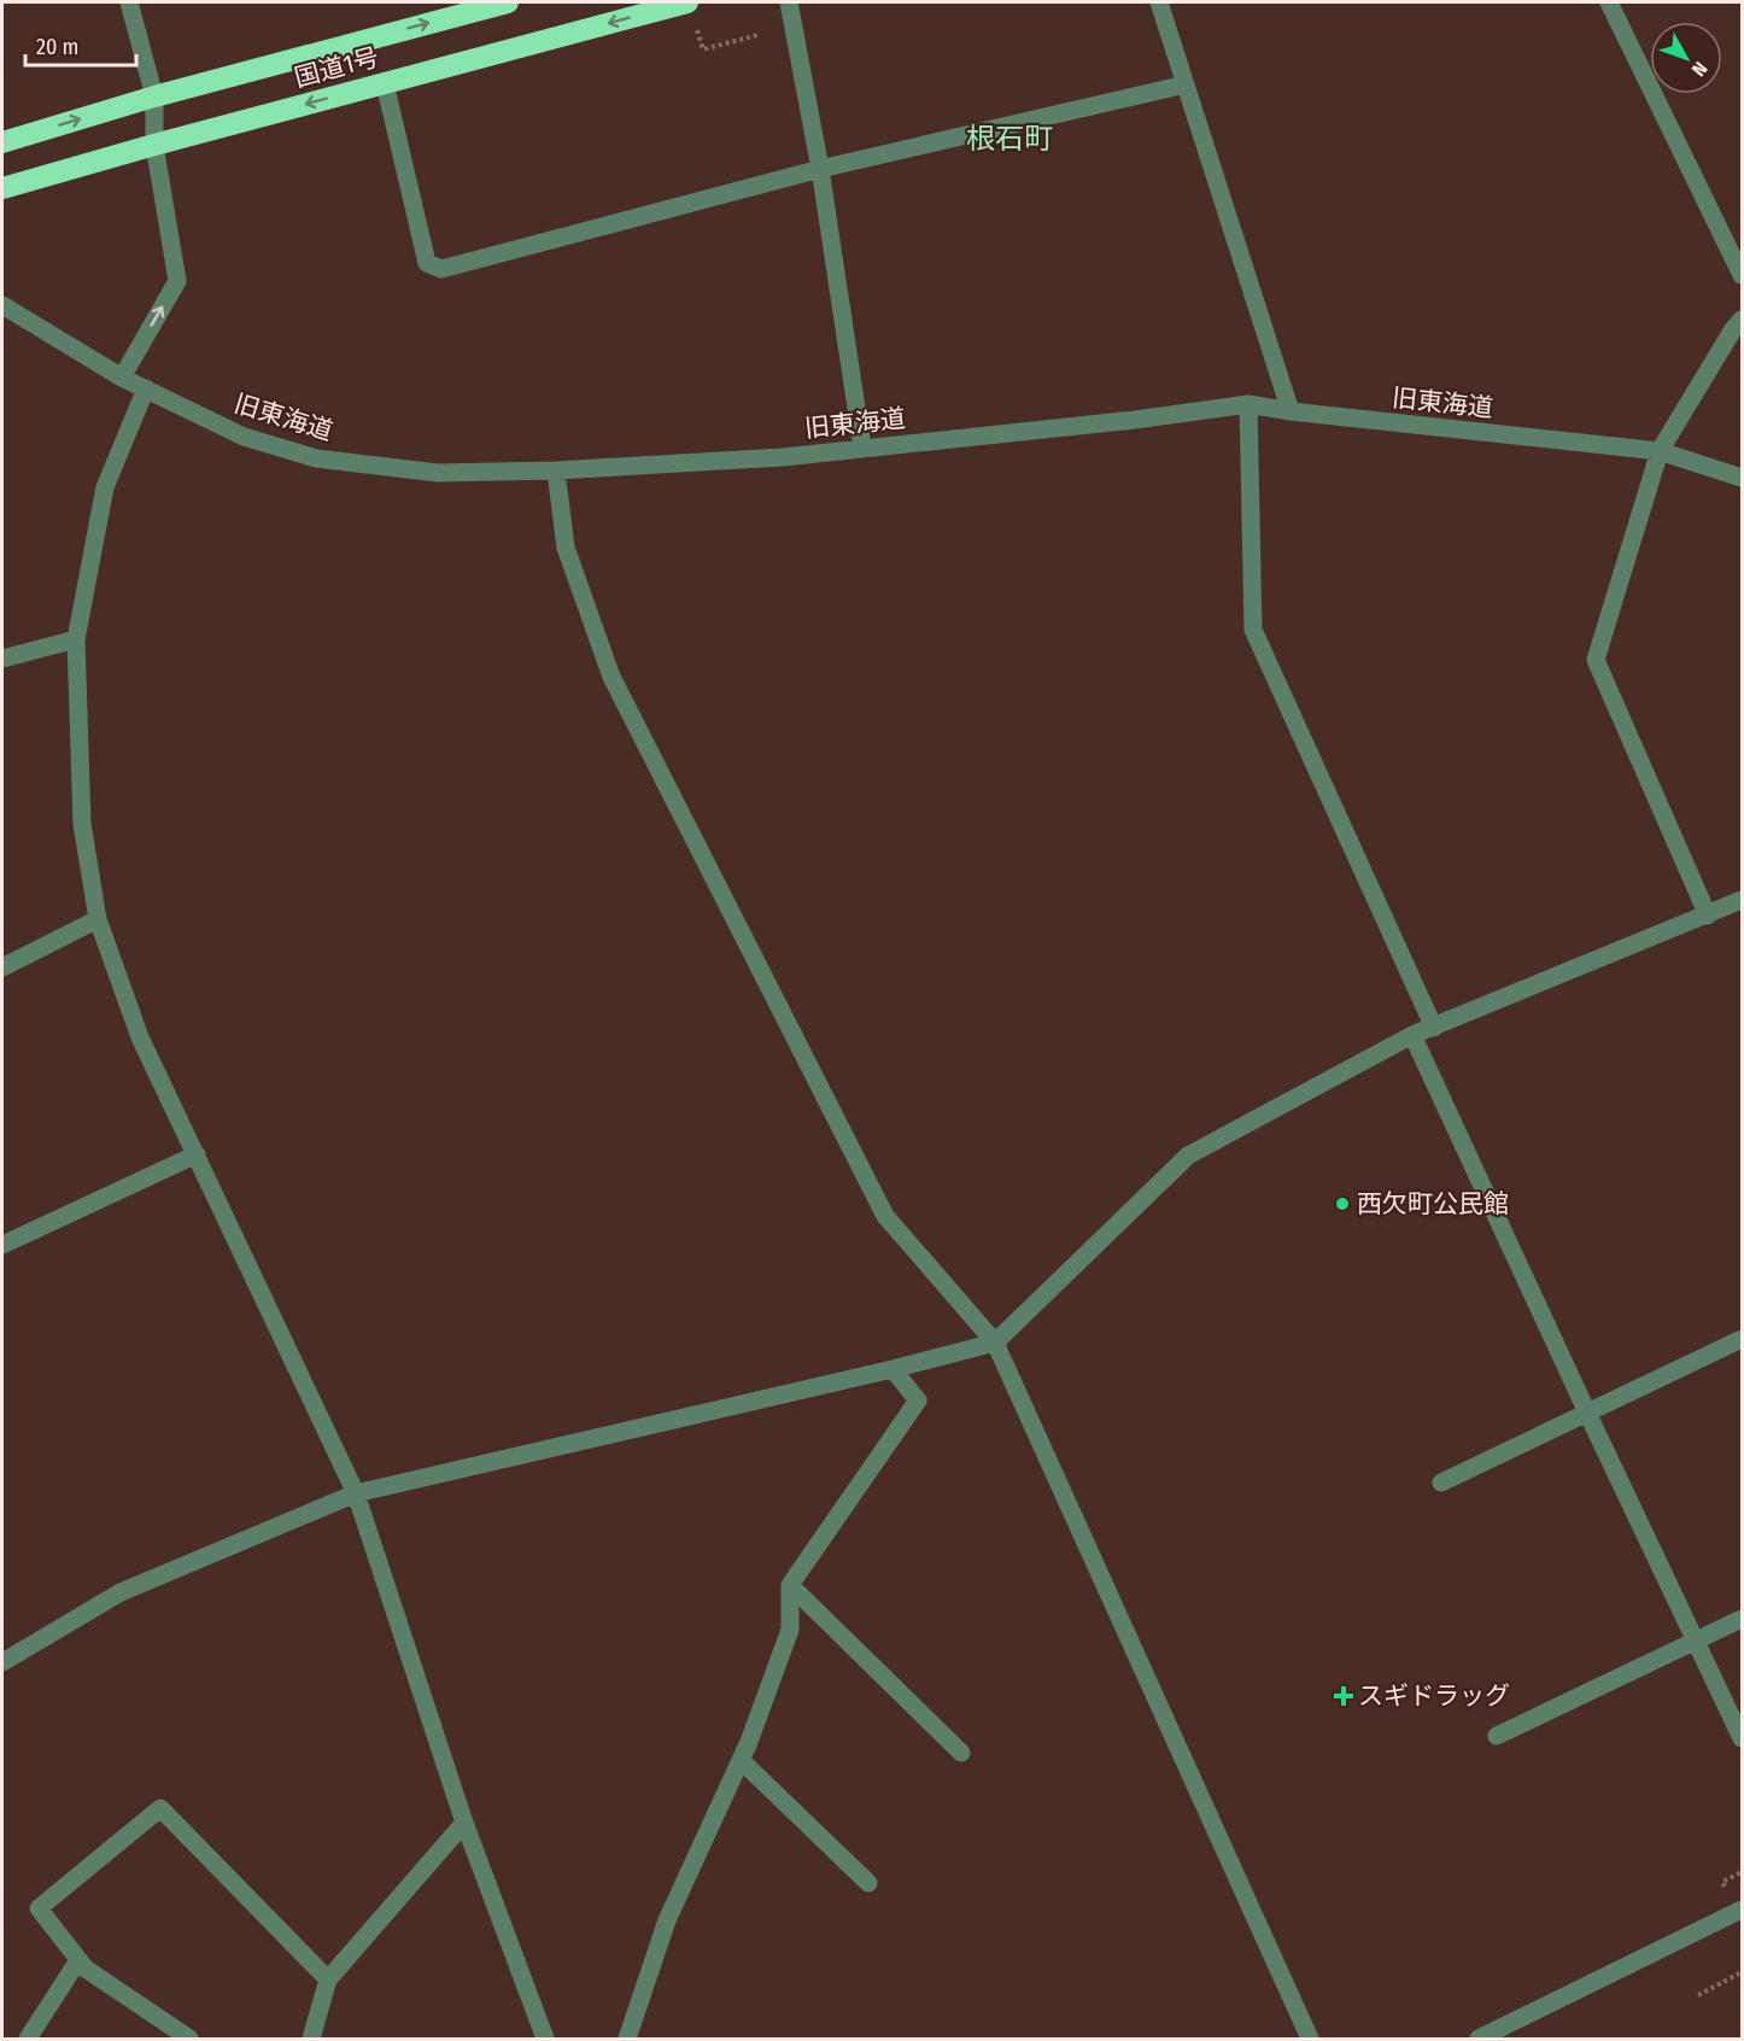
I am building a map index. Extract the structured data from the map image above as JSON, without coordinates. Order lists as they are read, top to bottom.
{
  "streets": {
    "highway": ["国道1号"],
    "street": ["旧東海道"]
  },
  "districts": ["根石町"],
  "places": {
    "other": ["西欠町公民館"],
    "health": ["スギドラッグ"]
  },
  "scale_bar": "20 m",
  "north": "bottom right"
}
